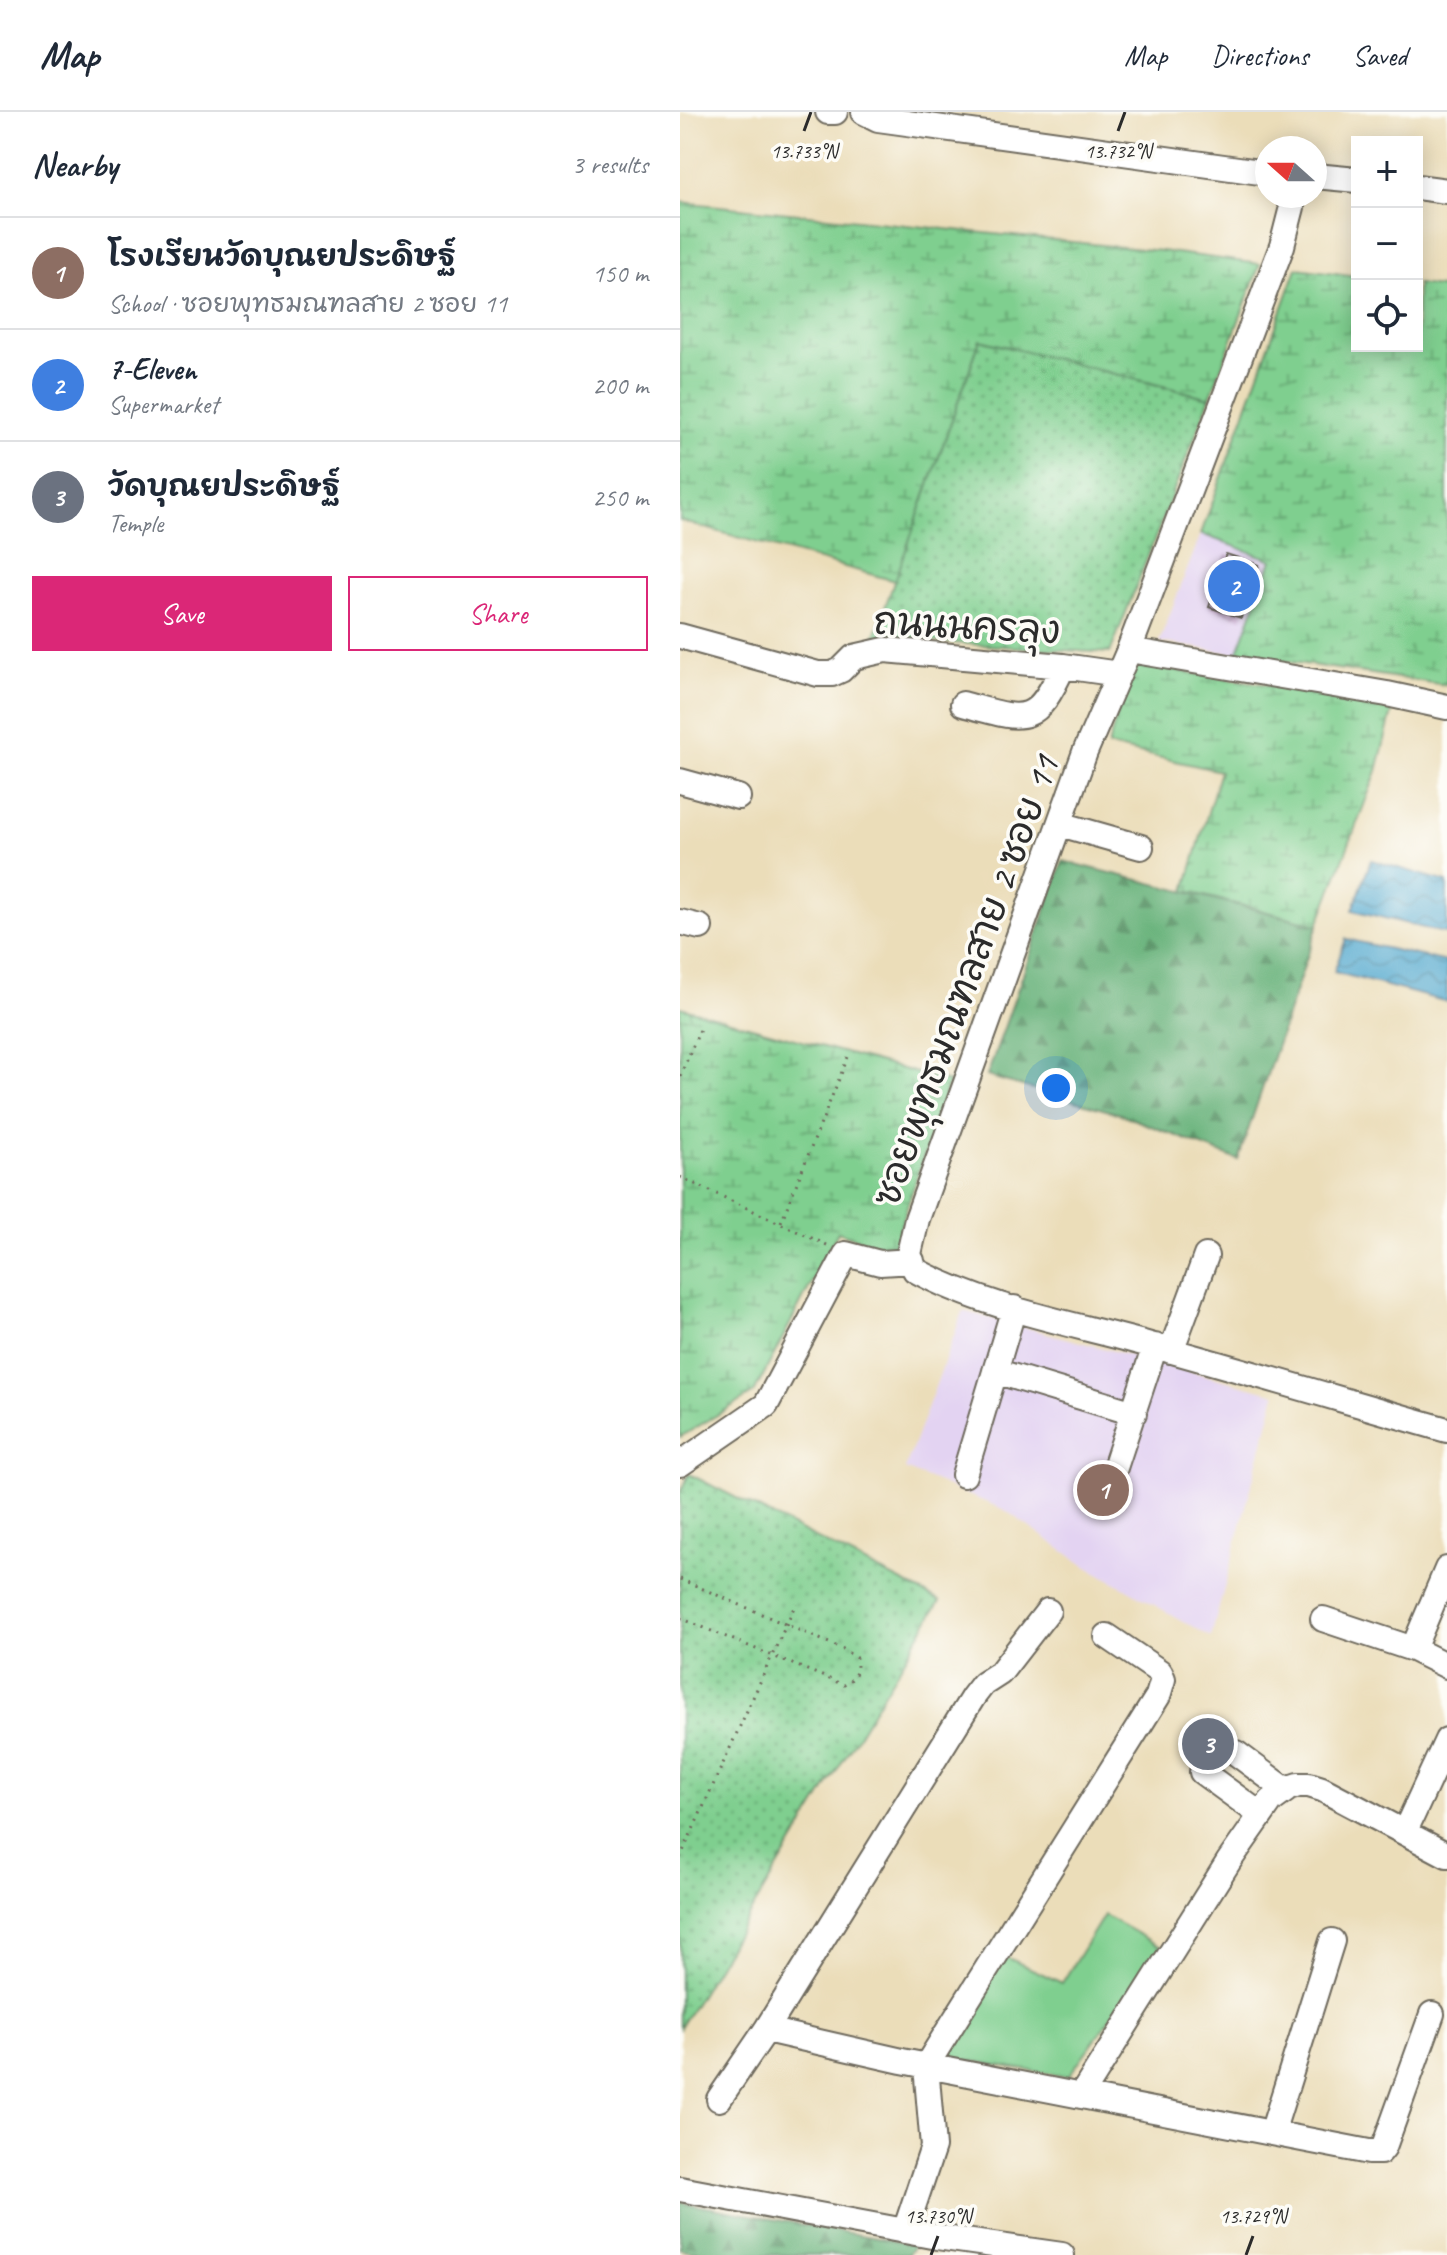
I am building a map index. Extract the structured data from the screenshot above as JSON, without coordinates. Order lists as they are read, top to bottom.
{
  "streets": {
    "street": ["ถนนนครลุง", "ซอยพุทธมณฑลสาย 2 ซอย 11"]
  },
  "crossings": [
    ["ถนนนครลุง", "ซอยพุทธมณฑลสาย 2 ซอย 11"]
  ],
  "north": "left",
  "page": {
    "header": "Map",
    "nav": ["Map", "Directions", "Saved"],
    "heading": ["Nearby", "3 results"],
    "map_buttons": ["+", "−"],
    "list": [
      {
        "mark": "1",
        "name": "โรงเรียนวัดบุณยประดิษฐ์",
        "note": "School · ซอยพุทธมณฑลสาย 2 ซอย 11",
        "value": "150 m"
      },
      {
        "mark": "2",
        "name": "7-Eleven",
        "note": "Supermarket",
        "value": "200 m"
      },
      {
        "mark": "3",
        "name": "วัดบุณยประดิษฐ์",
        "note": "Temple",
        "value": "250 m"
      }
    ],
    "buttons": ["Save", "Share"],
    "pins": ["2", "1", "3"]
  },
  "coordinates": [
    "13.733°N",
    "13.732°N",
    "13.730°N",
    "13.729°N"
  ]
}
